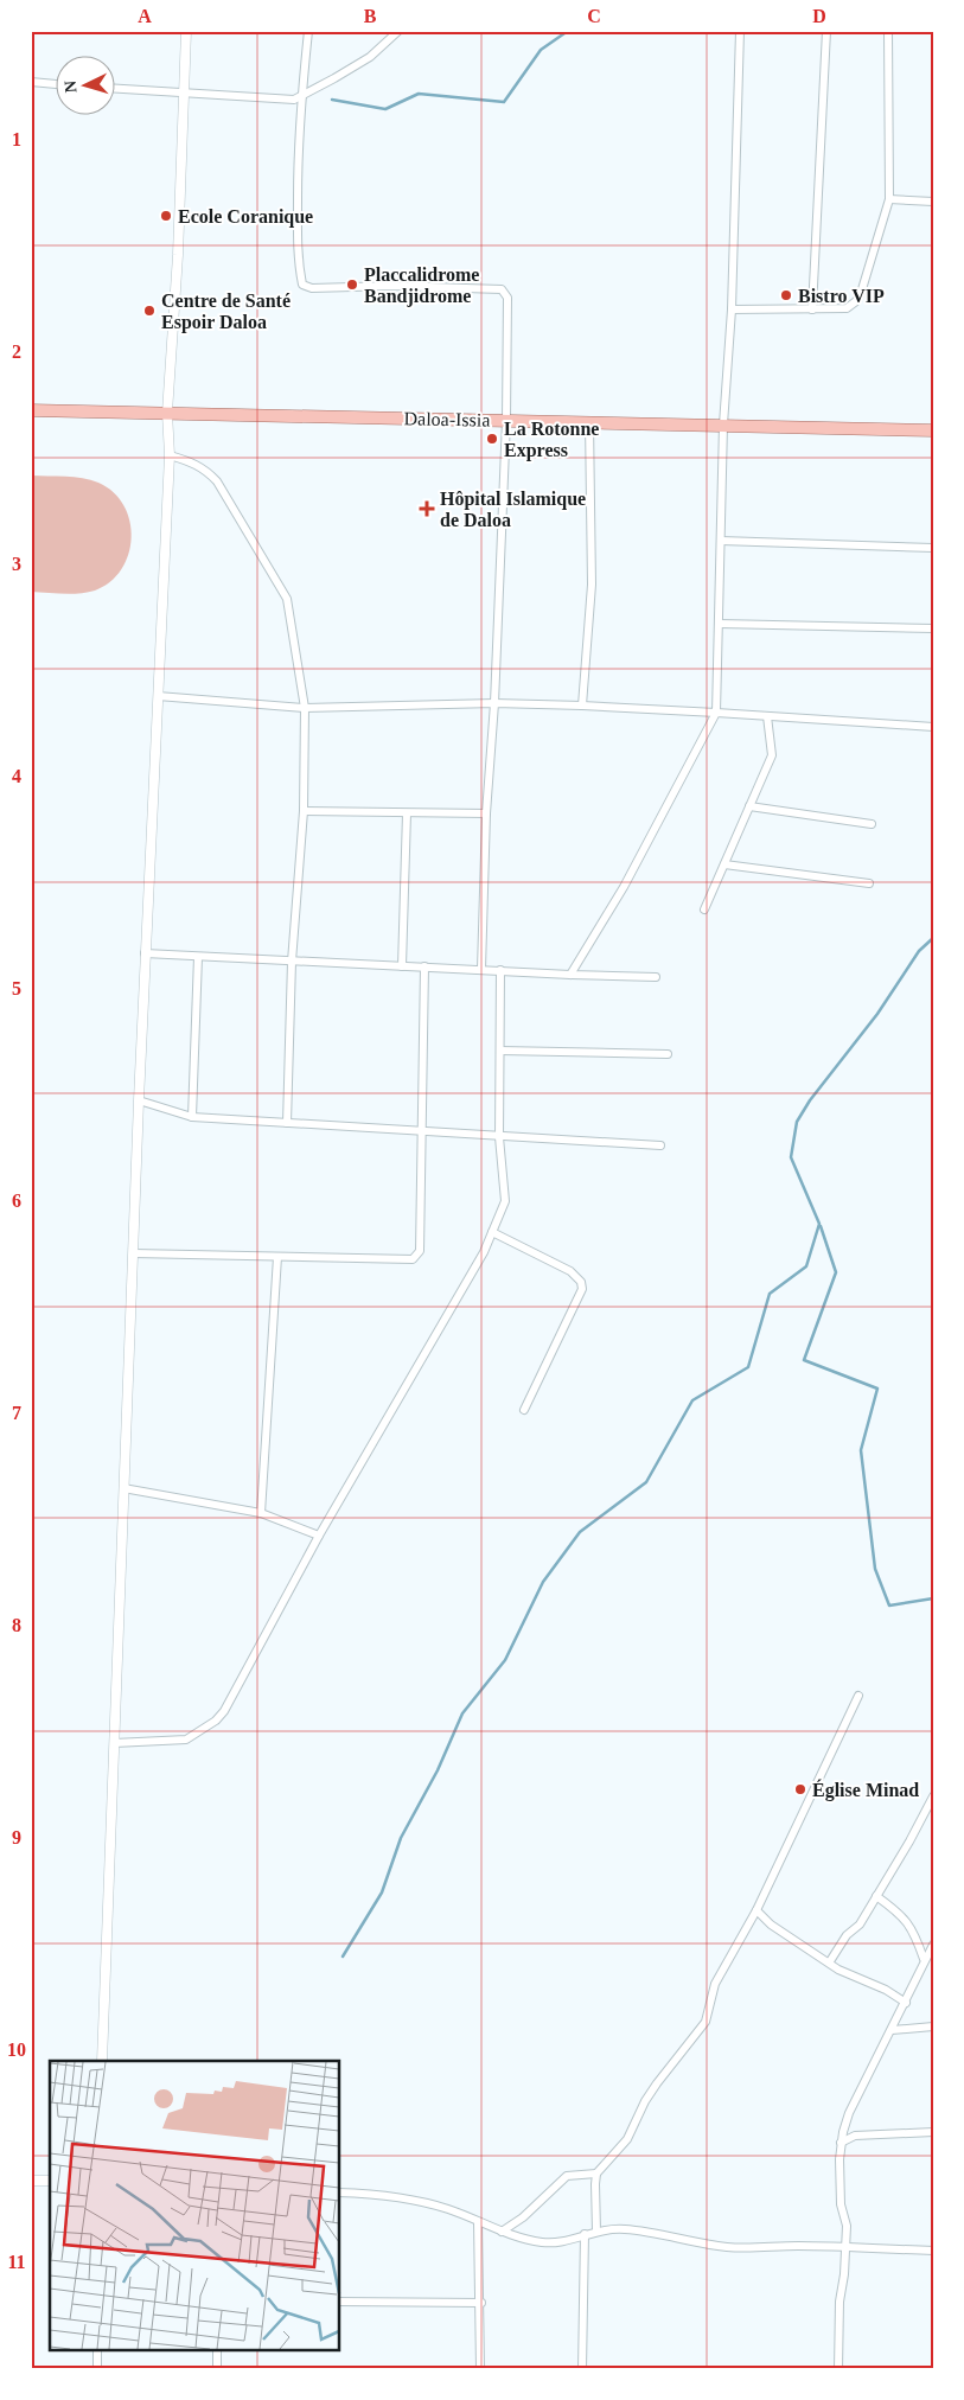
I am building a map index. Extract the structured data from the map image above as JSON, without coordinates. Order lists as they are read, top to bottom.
{
  "streets": {
    "main road": ["Daloa-Issia"]
  },
  "places": {
    "other": [
      "Ecole Coranique",
      "Placcalidrome Bandjidrome",
      "Bistro VIP",
      "Centre de Santé Espoir Daloa",
      "La Rotonne Express",
      "Église Minad"
    ],
    "health": ["Hôpital Islamique de Daloa"]
  },
  "north": "left",
  "grid": {
    "columns": [
      "A",
      "B",
      "C",
      "D"
    ],
    "rows": [
      "1",
      "2",
      "3",
      "4",
      "5",
      "6",
      "7",
      "8",
      "9",
      "10",
      "11"
    ]
  }
}
